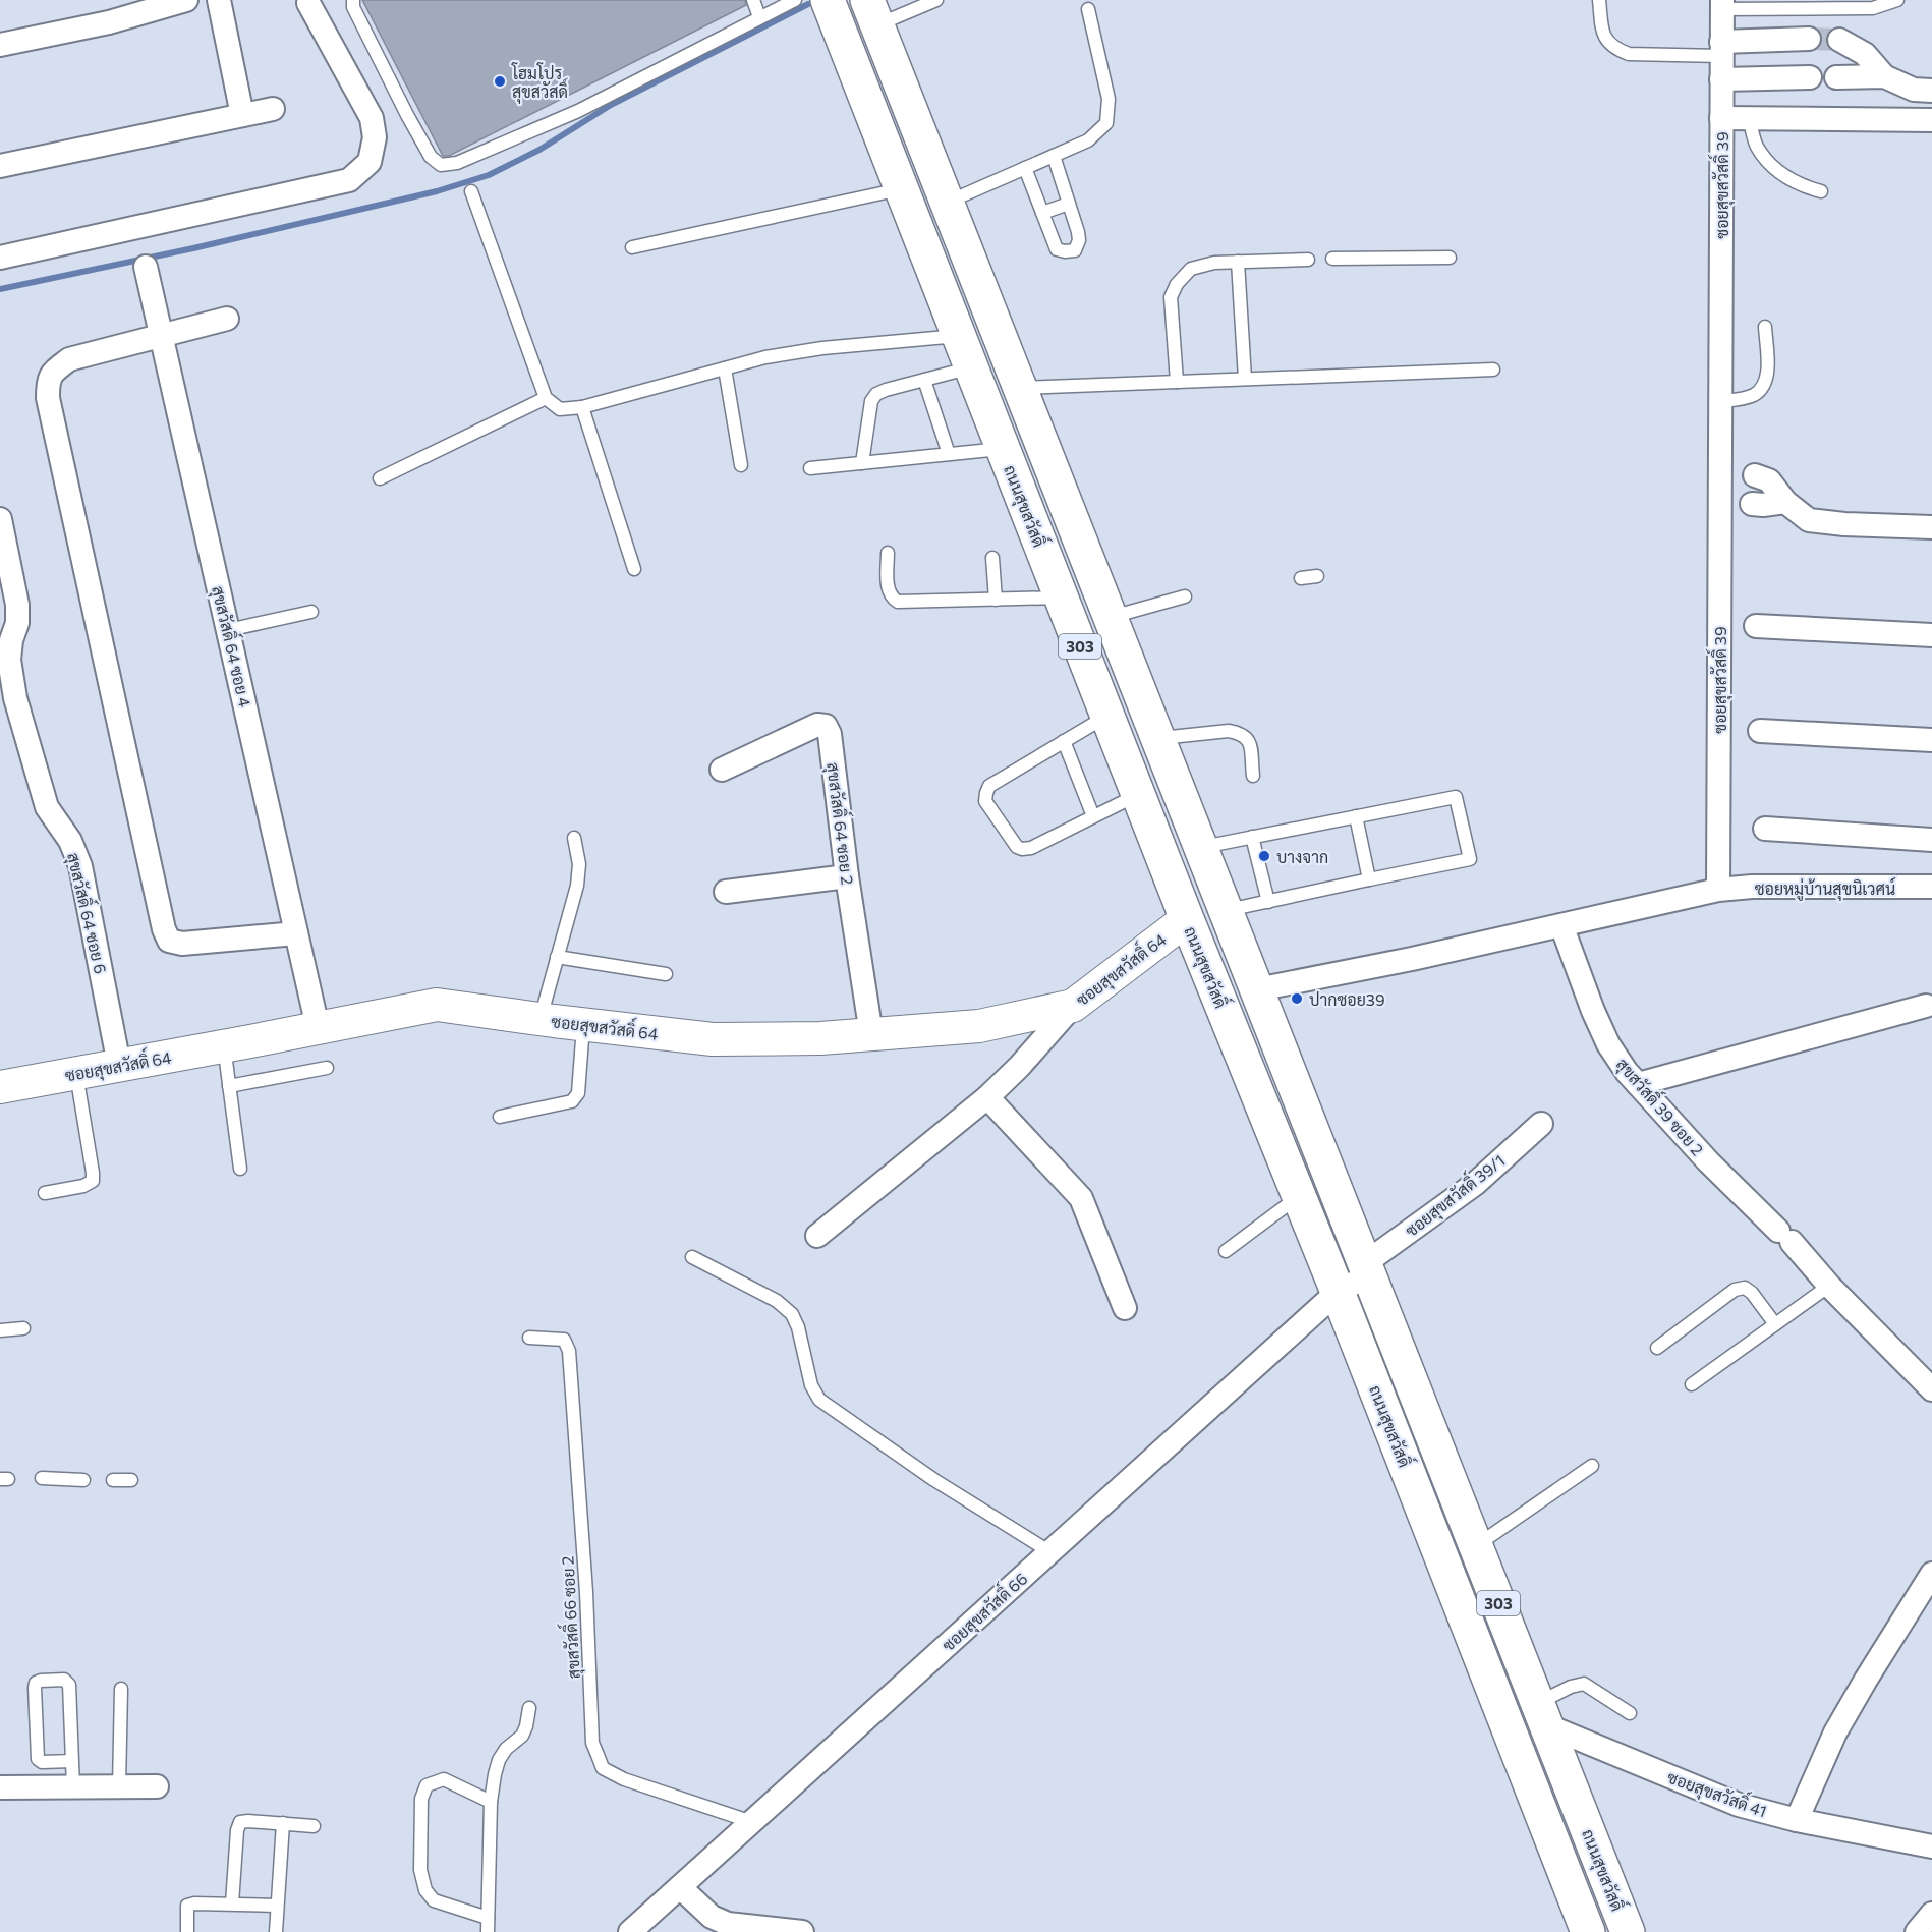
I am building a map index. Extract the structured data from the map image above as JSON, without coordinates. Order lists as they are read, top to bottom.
{
  "streets": {
    "main road": ["ถนนสุขสวัสดิ์", "303"],
    "street": [
      "ซอยสุขสวัสดิ์ 39",
      "สุขสวัสดิ์ 64 ซอย 4",
      "สุขสวัสดิ์ 64 ซอย 2",
      "ซอยหมู่บ้านสุขนิเวศน์",
      "สุขสวัสดิ์ 64 ซอย 6",
      "ซอยสุขสวัสดิ์ 64",
      "สุขสวัสดิ์ 39 ซอย 2",
      "ซอยสุขสวัสดิ์ 39/1",
      "ซอยสุขสวัสดิ์ 66",
      "ซอยสุขสวัสดิ์ 41"
    ],
    "lane": ["สุขสวัสดิ์ 66 ซอย 2"]
  },
  "crossings": [
    ["ซอยสุขสวัสดิ์ 39", "ซอยหมู่บ้านสุขนิเวศน์"],
    ["ถนนสุขสวัสดิ์", "ซอยสุขสวัสดิ์ 64"],
    ["ถนนสุขสวัสดิ์", "ซอยสุขสวัสดิ์ 39/1"],
    ["ถนนสุขสวัสดิ์", "ซอยสุขสวัสดิ์ 66"],
    ["ถนนสุขสวัสดิ์", "ซอยสุขสวัสดิ์ 41"],
    ["สุขสวัสดิ์ 64 ซอย 4", "ซอยสุขสวัสดิ์ 64"],
    ["สุขสวัสดิ์ 64 ซอย 2", "ซอยสุขสวัสดิ์ 64"],
    ["สุขสวัสดิ์ 64 ซอย 6", "ซอยสุขสวัสดิ์ 64"],
    ["ซอยสุขสวัสดิ์ 39/1", "ซอยสุขสวัสดิ์ 66"],
    ["ซอยสุขสวัสดิ์ 66", "สุขสวัสดิ์ 66 ซอย 2"]
  ],
  "places": ["โฮมโปร สุขสวัสดิ์", "บางจาก", "ปากซอย39"]
}
